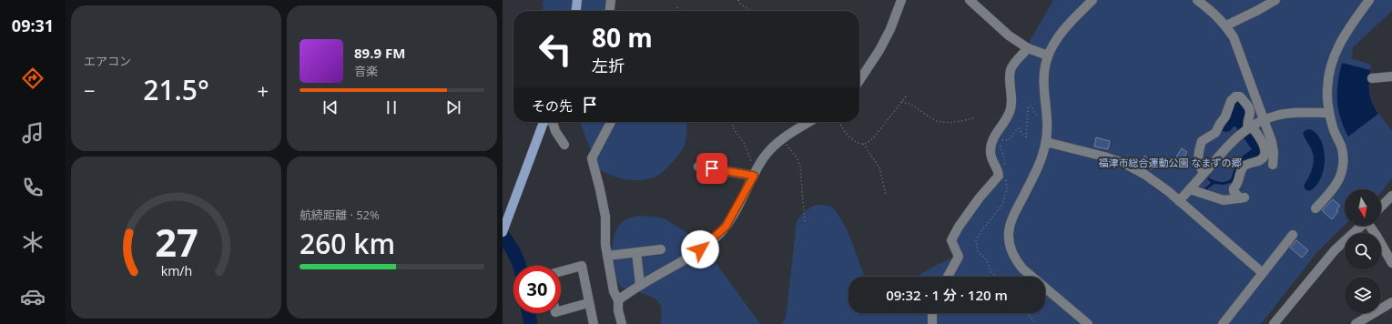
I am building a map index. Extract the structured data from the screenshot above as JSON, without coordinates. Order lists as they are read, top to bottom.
{
  "parks": ["福津市総合運動公園 なまずの郷"],
  "north": "bottom",
  "page": {
    "tabs": "09:31",
    "tile": [
      "エアコン",
      ["航続距離 · 52%", "260 km"]
    ],
    "turn": ["80 m", "左折"],
    "song": ["89.9 FM", "音楽"],
    "heat": ["−", "21.5°", "+"],
    "then": "その先",
    "limit": "30",
    "trip": "09:32 · 1 分 · 120 m",
    "gauge": ["27", "km/h"]
  }
}
